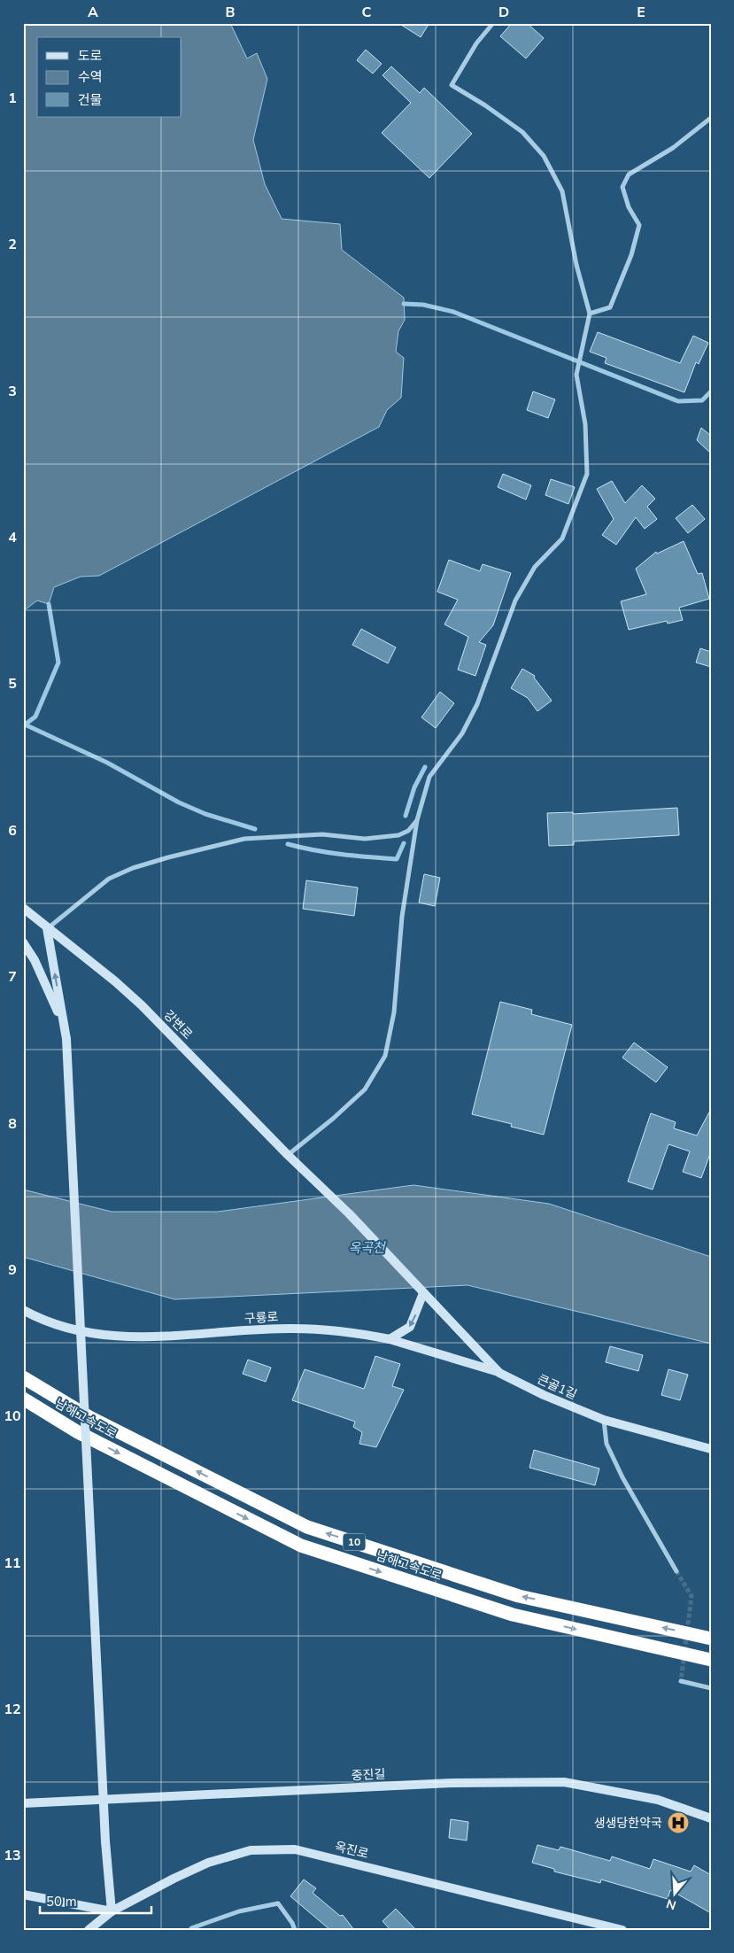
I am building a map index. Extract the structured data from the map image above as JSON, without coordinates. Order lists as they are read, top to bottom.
{
  "streets": {
    "highway": ["남해고속도로", "10"],
    "street": [
      "강변로",
      "구룡로",
      "큰골1길",
      "중진길",
      "옥진로"
    ]
  },
  "crossings": [
    ["강변로", "큰골1길"],
    ["구룡로", "큰골1길"]
  ],
  "water": ["옥곡천"],
  "places": {
    "hospital": ["생생당한약국"]
  },
  "legend": ["도로", "수역", "건물"],
  "scale_bar": "50 m",
  "north": "bottom",
  "grid": {
    "columns": [
      "A",
      "B",
      "C",
      "D",
      "E"
    ],
    "rows": [
      "1",
      "2",
      "3",
      "4",
      "5",
      "6",
      "7",
      "8",
      "9",
      "10",
      "11",
      "12",
      "13"
    ]
  }
}
